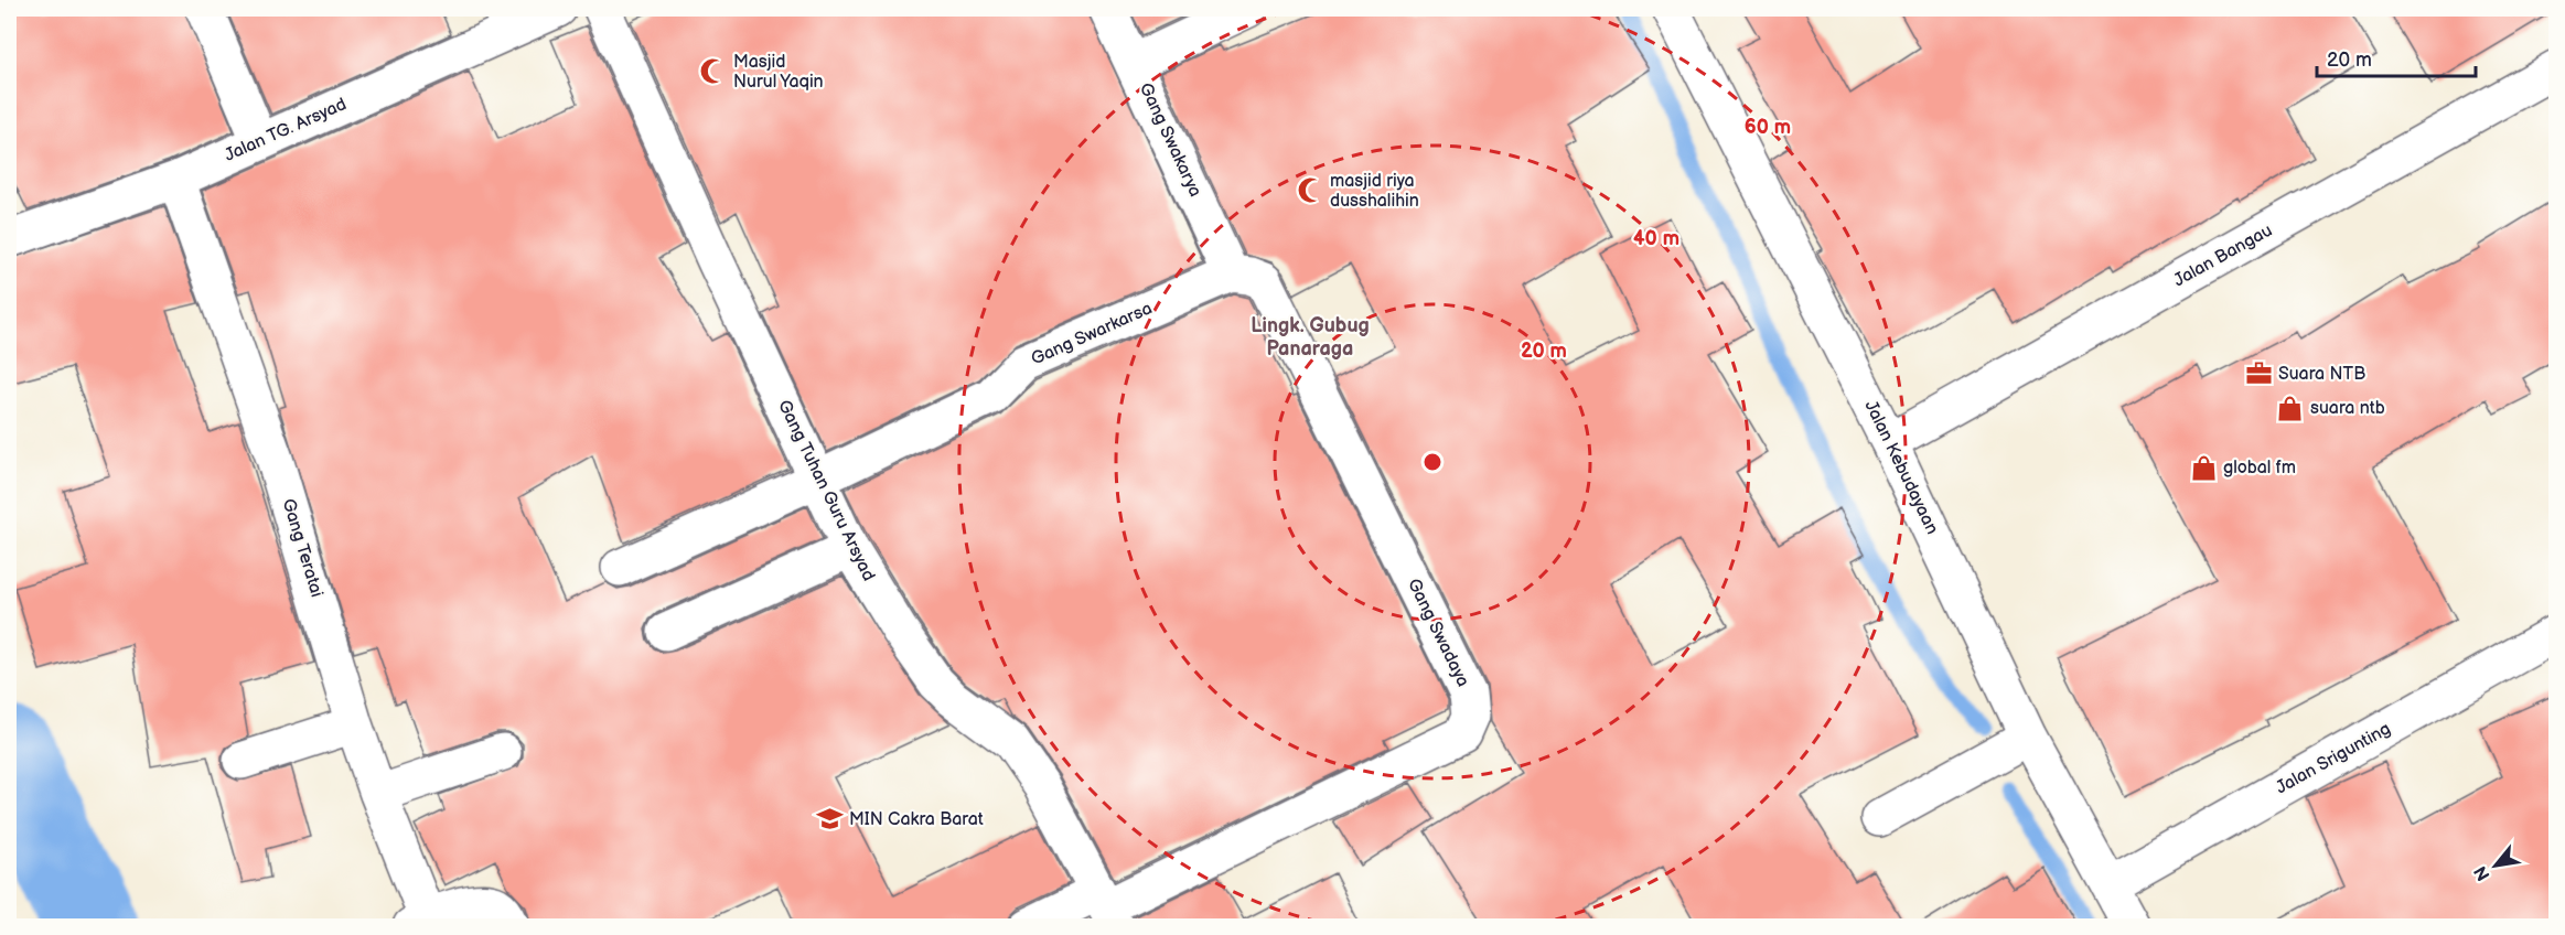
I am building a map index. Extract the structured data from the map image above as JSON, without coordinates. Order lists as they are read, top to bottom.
{
  "streets": {
    "street": [
      "Jalan TG. Arsyad",
      "Gang Swakarya",
      "Jalan Bangau",
      "Gang Swarkarsa",
      "Jalan Kebudayaan",
      "Gang Tuhan Guru Arsyad",
      "Gang Teratai",
      "Gang Swadaya",
      "Jalan Srigunting"
    ]
  },
  "crossings": [
    ["Jalan TG. Arsyad", "Gang Teratai"],
    ["Gang Swakarya", "Gang Swarkarsa"],
    ["Gang Swakarya", "Gang Swadaya"],
    ["Jalan Bangau", "Jalan Kebudayaan"],
    ["Gang Swarkarsa", "Gang Tuhan Guru Arsyad"],
    ["Gang Swarkarsa", "Gang Swadaya"],
    ["Jalan Kebudayaan", "Jalan Srigunting"],
    ["Gang Tuhan Guru Arsyad", "Gang Swadaya"]
  ],
  "districts": ["Lingk. Gubug Panaraga"],
  "places": {
    "mosque": ["Masjid Nurul Yaqin", "masjid riya dusshalihin"],
    "office": ["Suara NTB"],
    "shop": ["suara ntb", "global fm"],
    "school or university": ["MIN Cakra Barat"]
  },
  "scale_bar": "20 m",
  "north": "bottom left",
  "rings": ["60 m", "40 m", "20 m"]
}
